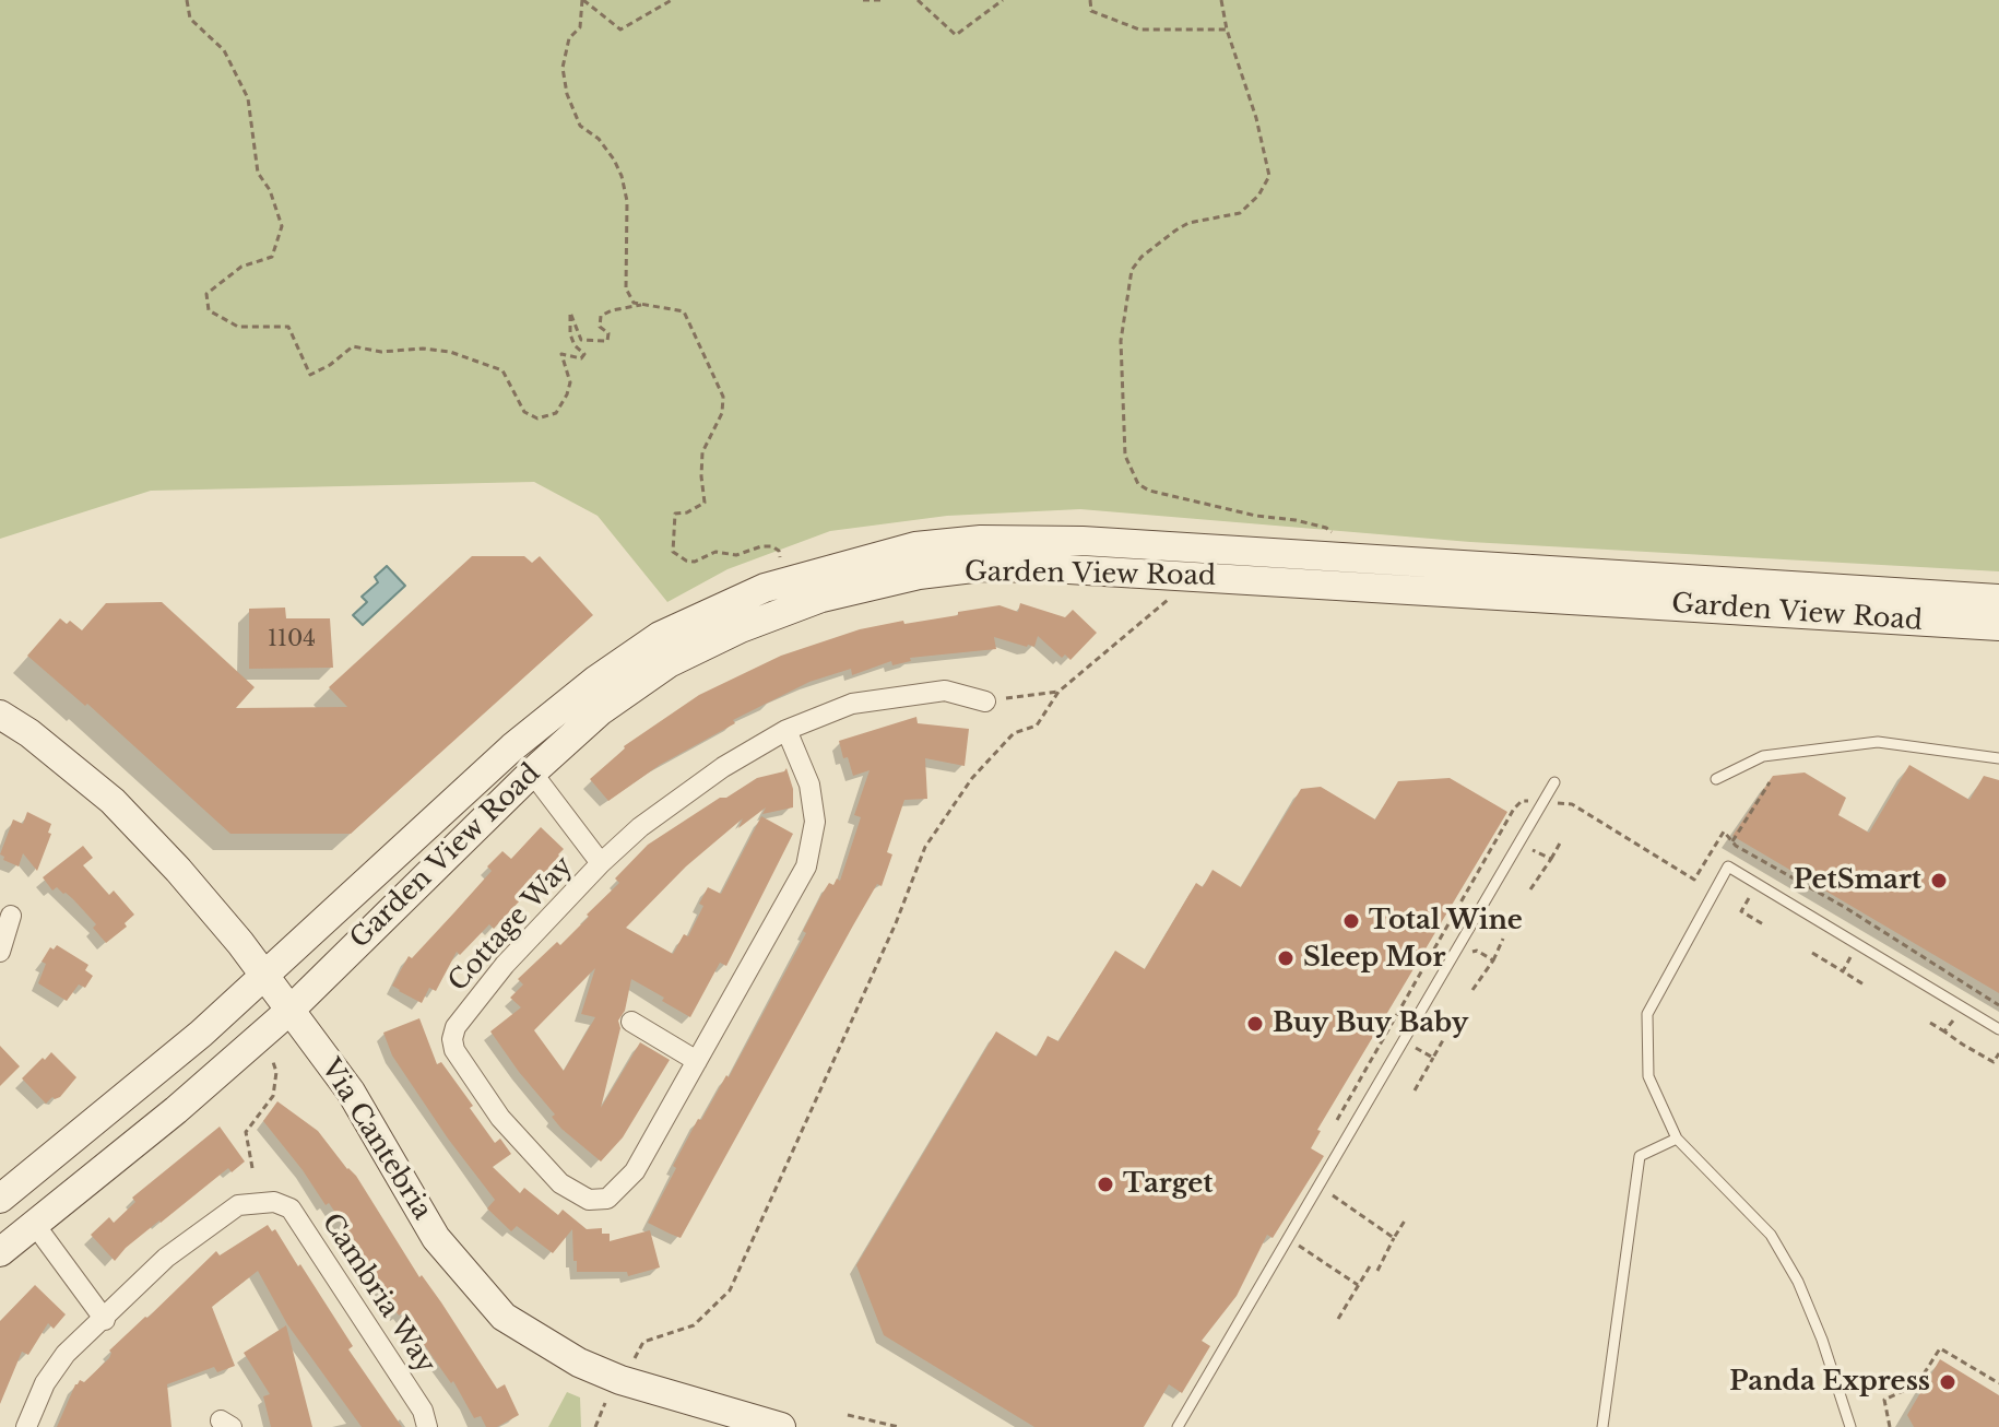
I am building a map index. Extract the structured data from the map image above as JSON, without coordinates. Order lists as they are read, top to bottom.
{
  "streets": {
    "main road": ["Garden View Road", "Via Cantebria"],
    "street": ["Cottage Way", "Cambria Way"]
  },
  "crossings": [
    ["Garden View Road", "Cottage Way"],
    ["Garden View Road", "Via Cantebria"]
  ],
  "places": [
    "PetSmart",
    "Total Wine",
    "Sleep Mor",
    "Buy Buy Baby",
    "Target",
    "Panda Express"
  ],
  "house_numbers": ["1104"]
}
